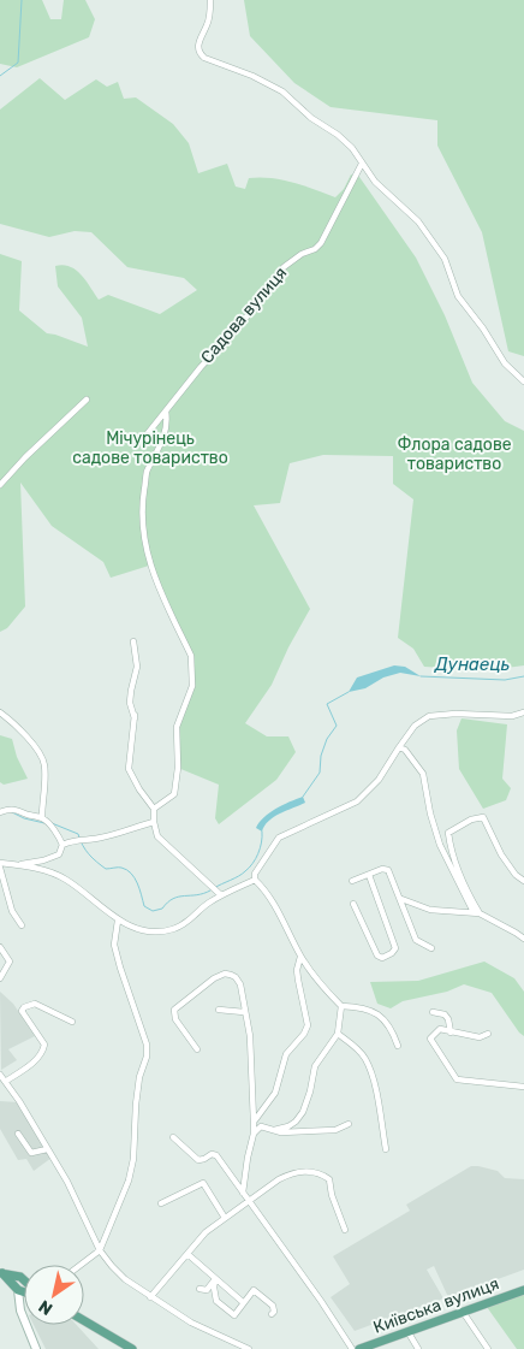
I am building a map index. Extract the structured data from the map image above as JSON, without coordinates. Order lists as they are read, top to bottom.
{
  "streets": {
    "main road": ["Київська вулиця"],
    "street": ["Садова вулиця"]
  },
  "water": ["Дунаець"],
  "parks": ["Мічурінець садове товариство", "Флора садове товариство"],
  "north": "bottom left"
}
